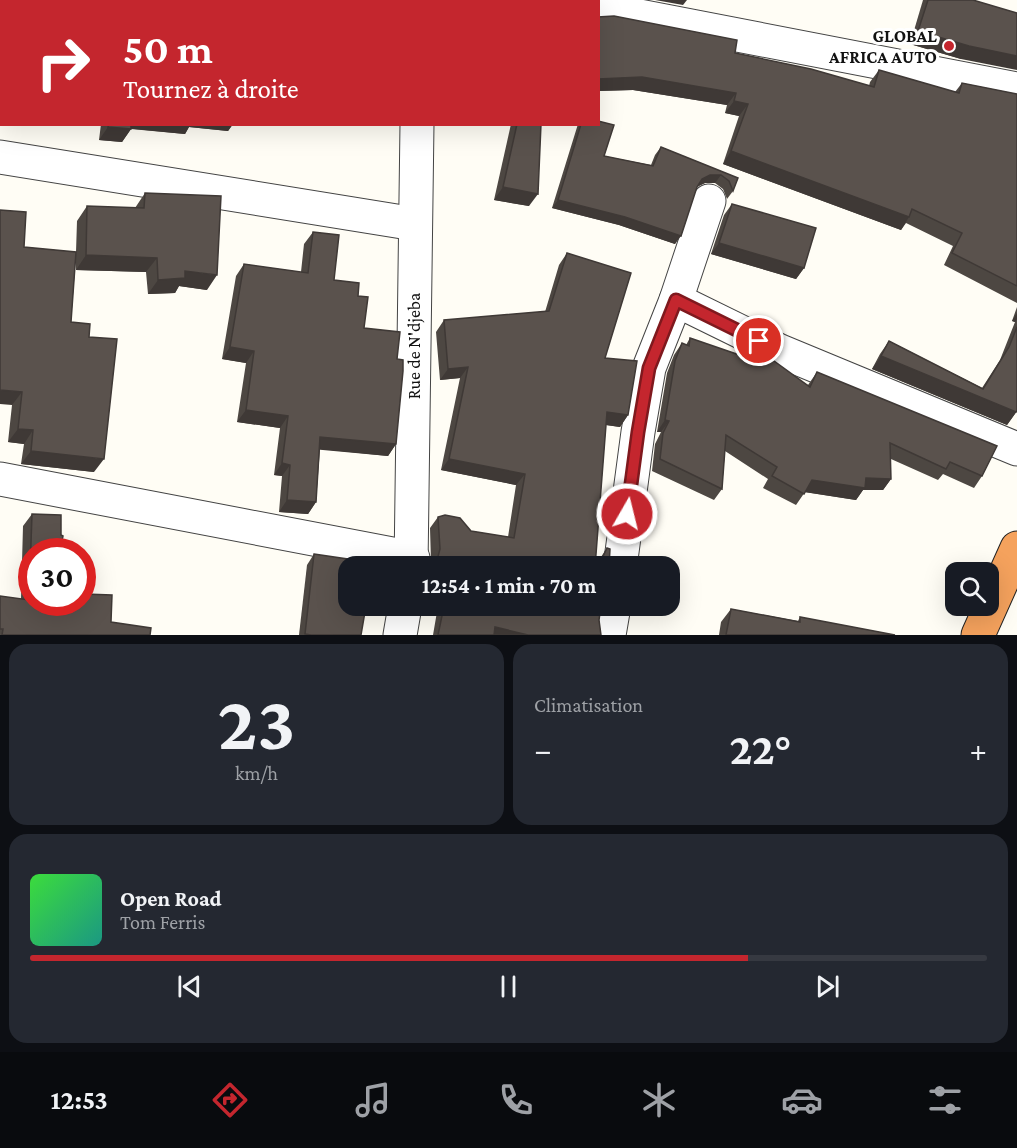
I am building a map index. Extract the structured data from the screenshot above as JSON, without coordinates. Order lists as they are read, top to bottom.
{
  "streets": {
    "street": ["Rue de N'djeba"]
  },
  "places": ["GLOBAL AFRICA AUTO"],
  "page": {
    "turn": ["50 m", "Tournez à droite"],
    "limit": "30",
    "trip": "12:54 · 1 min · 70 m",
    "tile": [
      ["23", "km/h"],
      "Climatisation"
    ],
    "heat": ["−", "22°", "+"],
    "song": ["Open Road", "Tom Ferris"],
    "tabs": "12:53"
  }
}
